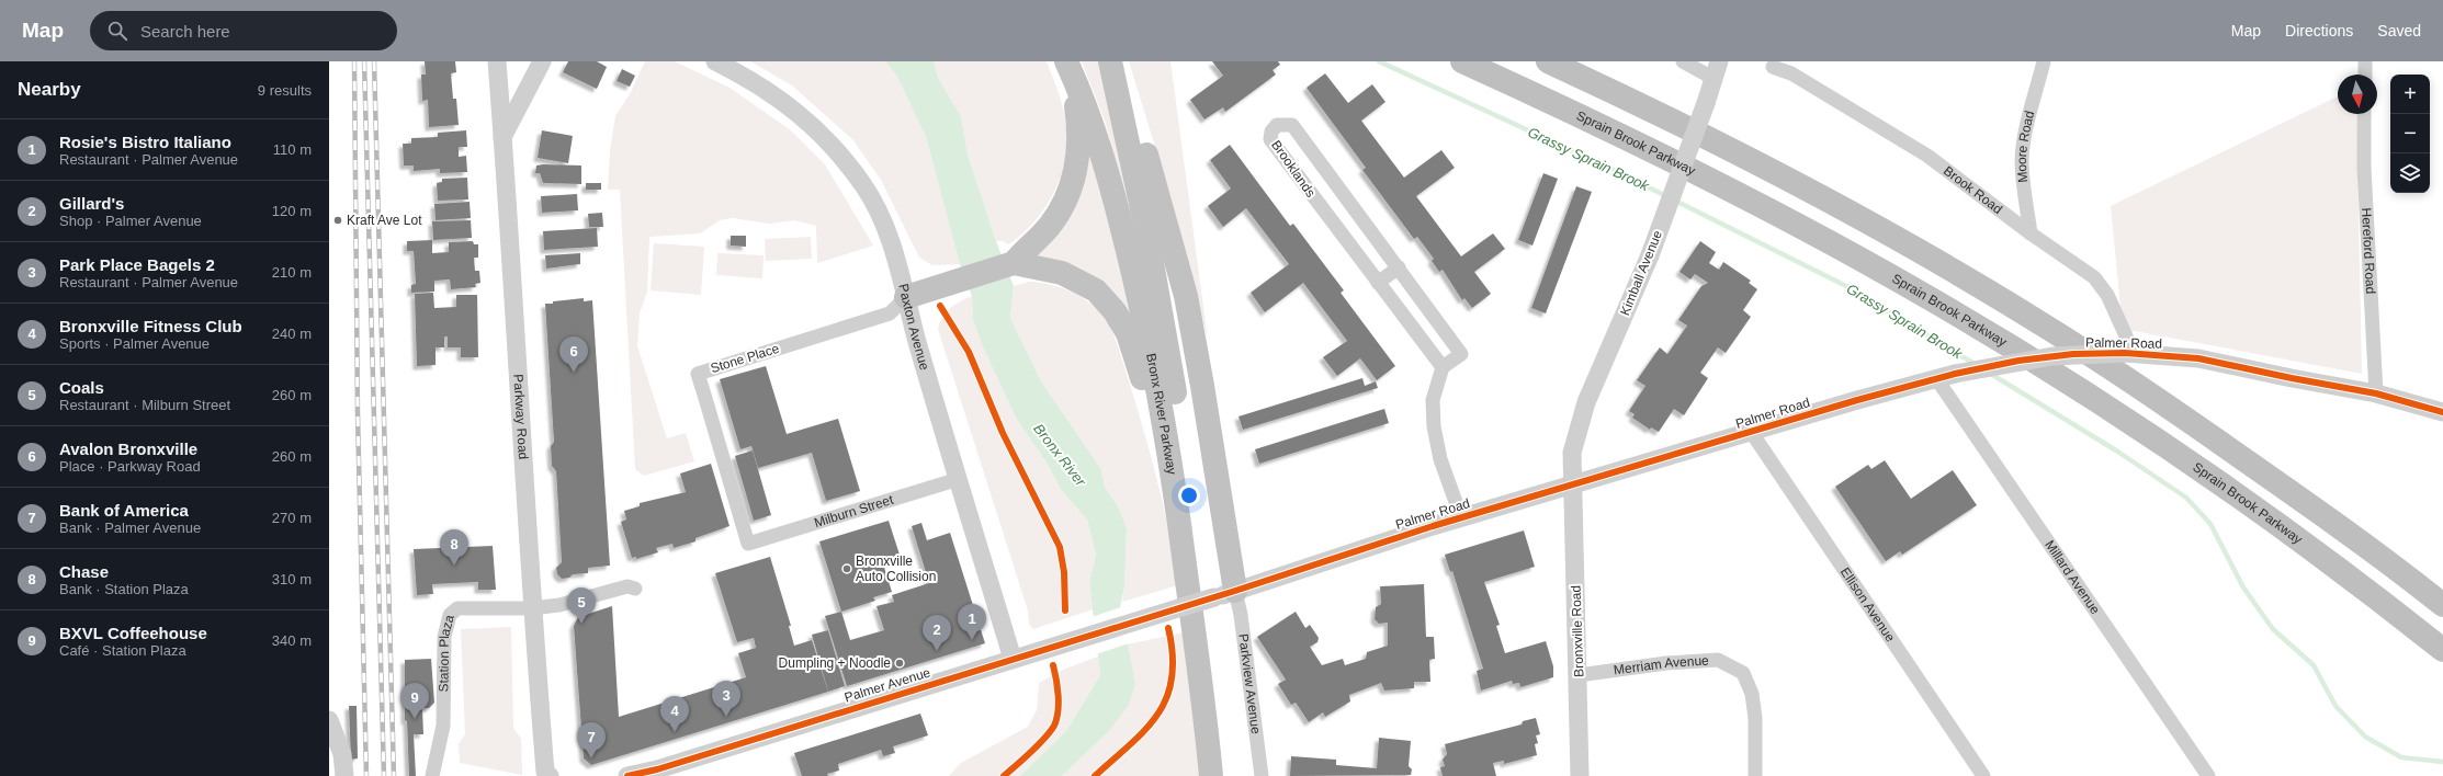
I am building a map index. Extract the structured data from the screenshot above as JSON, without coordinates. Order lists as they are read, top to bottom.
{
  "streets": {
    "highway": ["Sprain Brook Parkway", "Bronx River Parkway"],
    "street": [
      "Moore Road",
      "Brooklands",
      "Brook Road",
      "Hereford Road",
      "Kimball Avenue",
      "Paxton Avenue",
      "Palmer Road",
      "Stone Place",
      "Parkway Road",
      "Milburn Street",
      "Millard Avenue",
      "Ellison Avenue",
      "Bronxville Road",
      "Station Plaza",
      "Merriam Avenue",
      "Parkview Avenue",
      "Palmer Avenue"
    ]
  },
  "crossings": [
    ["Moore Road", "Brook Road"],
    ["Brook Road", "Palmer Road"],
    ["Hereford Road", "Palmer Road"],
    ["Kimball Avenue", "Palmer Road"],
    ["Kimball Avenue", "Bronxville Road"],
    ["Paxton Avenue", "Stone Place"],
    ["Paxton Avenue", "Milburn Street"],
    ["Paxton Avenue", "Palmer Avenue"],
    ["Palmer Road", "Millard Avenue"],
    ["Palmer Road", "Ellison Avenue"],
    ["Palmer Road", "Bronxville Road"],
    ["Palmer Road", "Parkview Avenue"],
    ["Palmer Road", "Palmer Avenue"],
    ["Stone Place", "Milburn Street"],
    ["Parkway Road", "Station Plaza"],
    ["Bronxville Road", "Merriam Avenue"]
  ],
  "water": ["Grassy Sprain Brook", "Bronx River"],
  "places": ["Kraft Ave Lot", "Bronxville Auto Collision", "Dumpling + Noodle"],
  "north": "bottom",
  "page": {
    "header": "Map",
    "search": "Search here",
    "nav": ["Map", "Directions", "Saved"],
    "heading": ["Nearby", "9 results"],
    "map_buttons": ["+", "−"],
    "list": [
      {
        "mark": "1",
        "name": "Rosie's Bistro Italiano",
        "note": "Restaurant · Palmer Avenue",
        "value": "110 m"
      },
      {
        "mark": "2",
        "name": "Gillard's",
        "note": "Shop · Palmer Avenue",
        "value": "120 m"
      },
      {
        "mark": "3",
        "name": "Park Place Bagels 2",
        "note": "Restaurant · Palmer Avenue",
        "value": "210 m"
      },
      {
        "mark": "4",
        "name": "Bronxville Fitness Club",
        "note": "Sports · Palmer Avenue",
        "value": "240 m"
      },
      {
        "mark": "5",
        "name": "Coals",
        "note": "Restaurant · Milburn Street",
        "value": "260 m"
      },
      {
        "mark": "6",
        "name": "Avalon Bronxville",
        "note": "Place · Parkway Road",
        "value": "260 m"
      },
      {
        "mark": "7",
        "name": "Bank of America",
        "note": "Bank · Palmer Avenue",
        "value": "270 m"
      },
      {
        "mark": "8",
        "name": "Chase",
        "note": "Bank · Station Plaza",
        "value": "310 m"
      },
      {
        "mark": "9",
        "name": "BXVL Coffeehouse",
        "note": "Café · Station Plaza",
        "value": "340 m"
      }
    ],
    "pins": [
      "6",
      "8",
      "5",
      "1",
      "2",
      "3",
      "9",
      "4",
      "7"
    ]
  }
}
